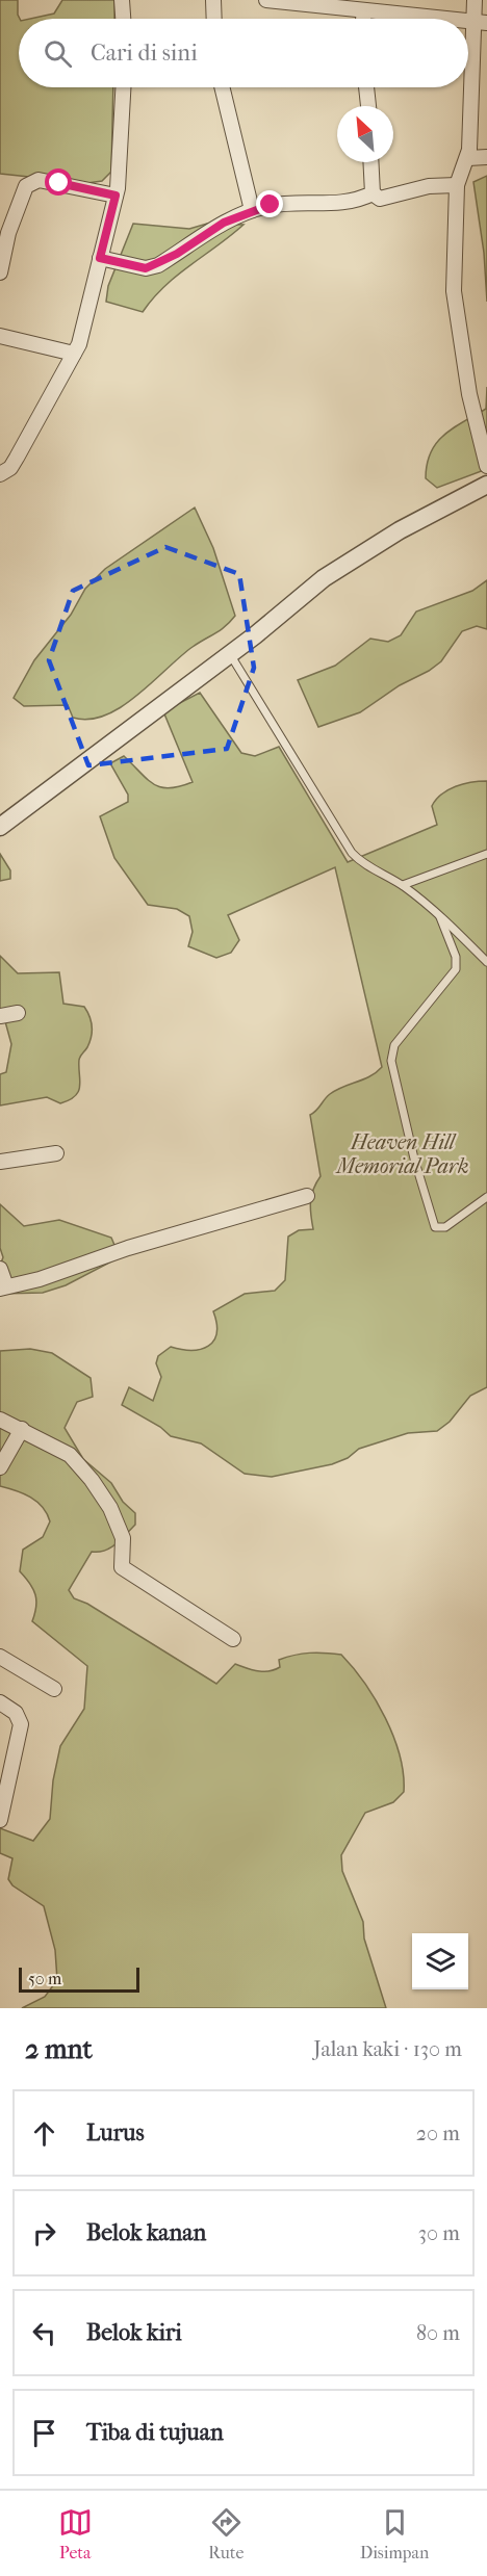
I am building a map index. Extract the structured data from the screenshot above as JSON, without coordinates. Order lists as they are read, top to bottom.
{
  "parks": ["Heaven Hill Memorial Park"],
  "scale_bar": "50 m",
  "north": "top left",
  "page": {
    "search": "Cari di sini",
    "scale": "50 m",
    "heading": ["2 mnt", "Jalan kaki · 130 m"],
    "list": [
      ["Lurus", "20 m"],
      ["Belok kanan", "30 m"],
      ["Belok kiri", "80 m"],
      "Tiba di tujuan"
    ],
    "nav": ["Peta", "Rute", "Disimpan"]
  }
}
